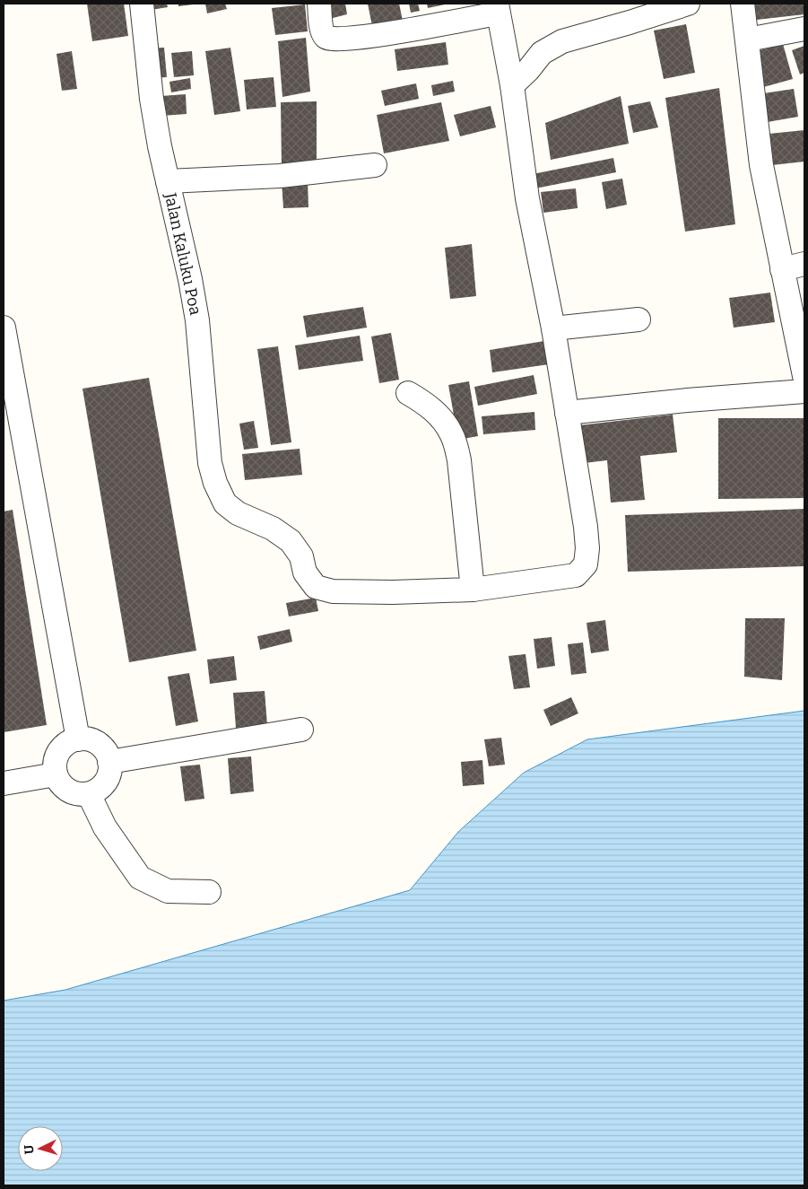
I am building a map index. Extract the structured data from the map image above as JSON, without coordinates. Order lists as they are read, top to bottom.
{
  "streets": {
    "street": ["Jalan Kaluku Poa"]
  },
  "north": "left"
}
